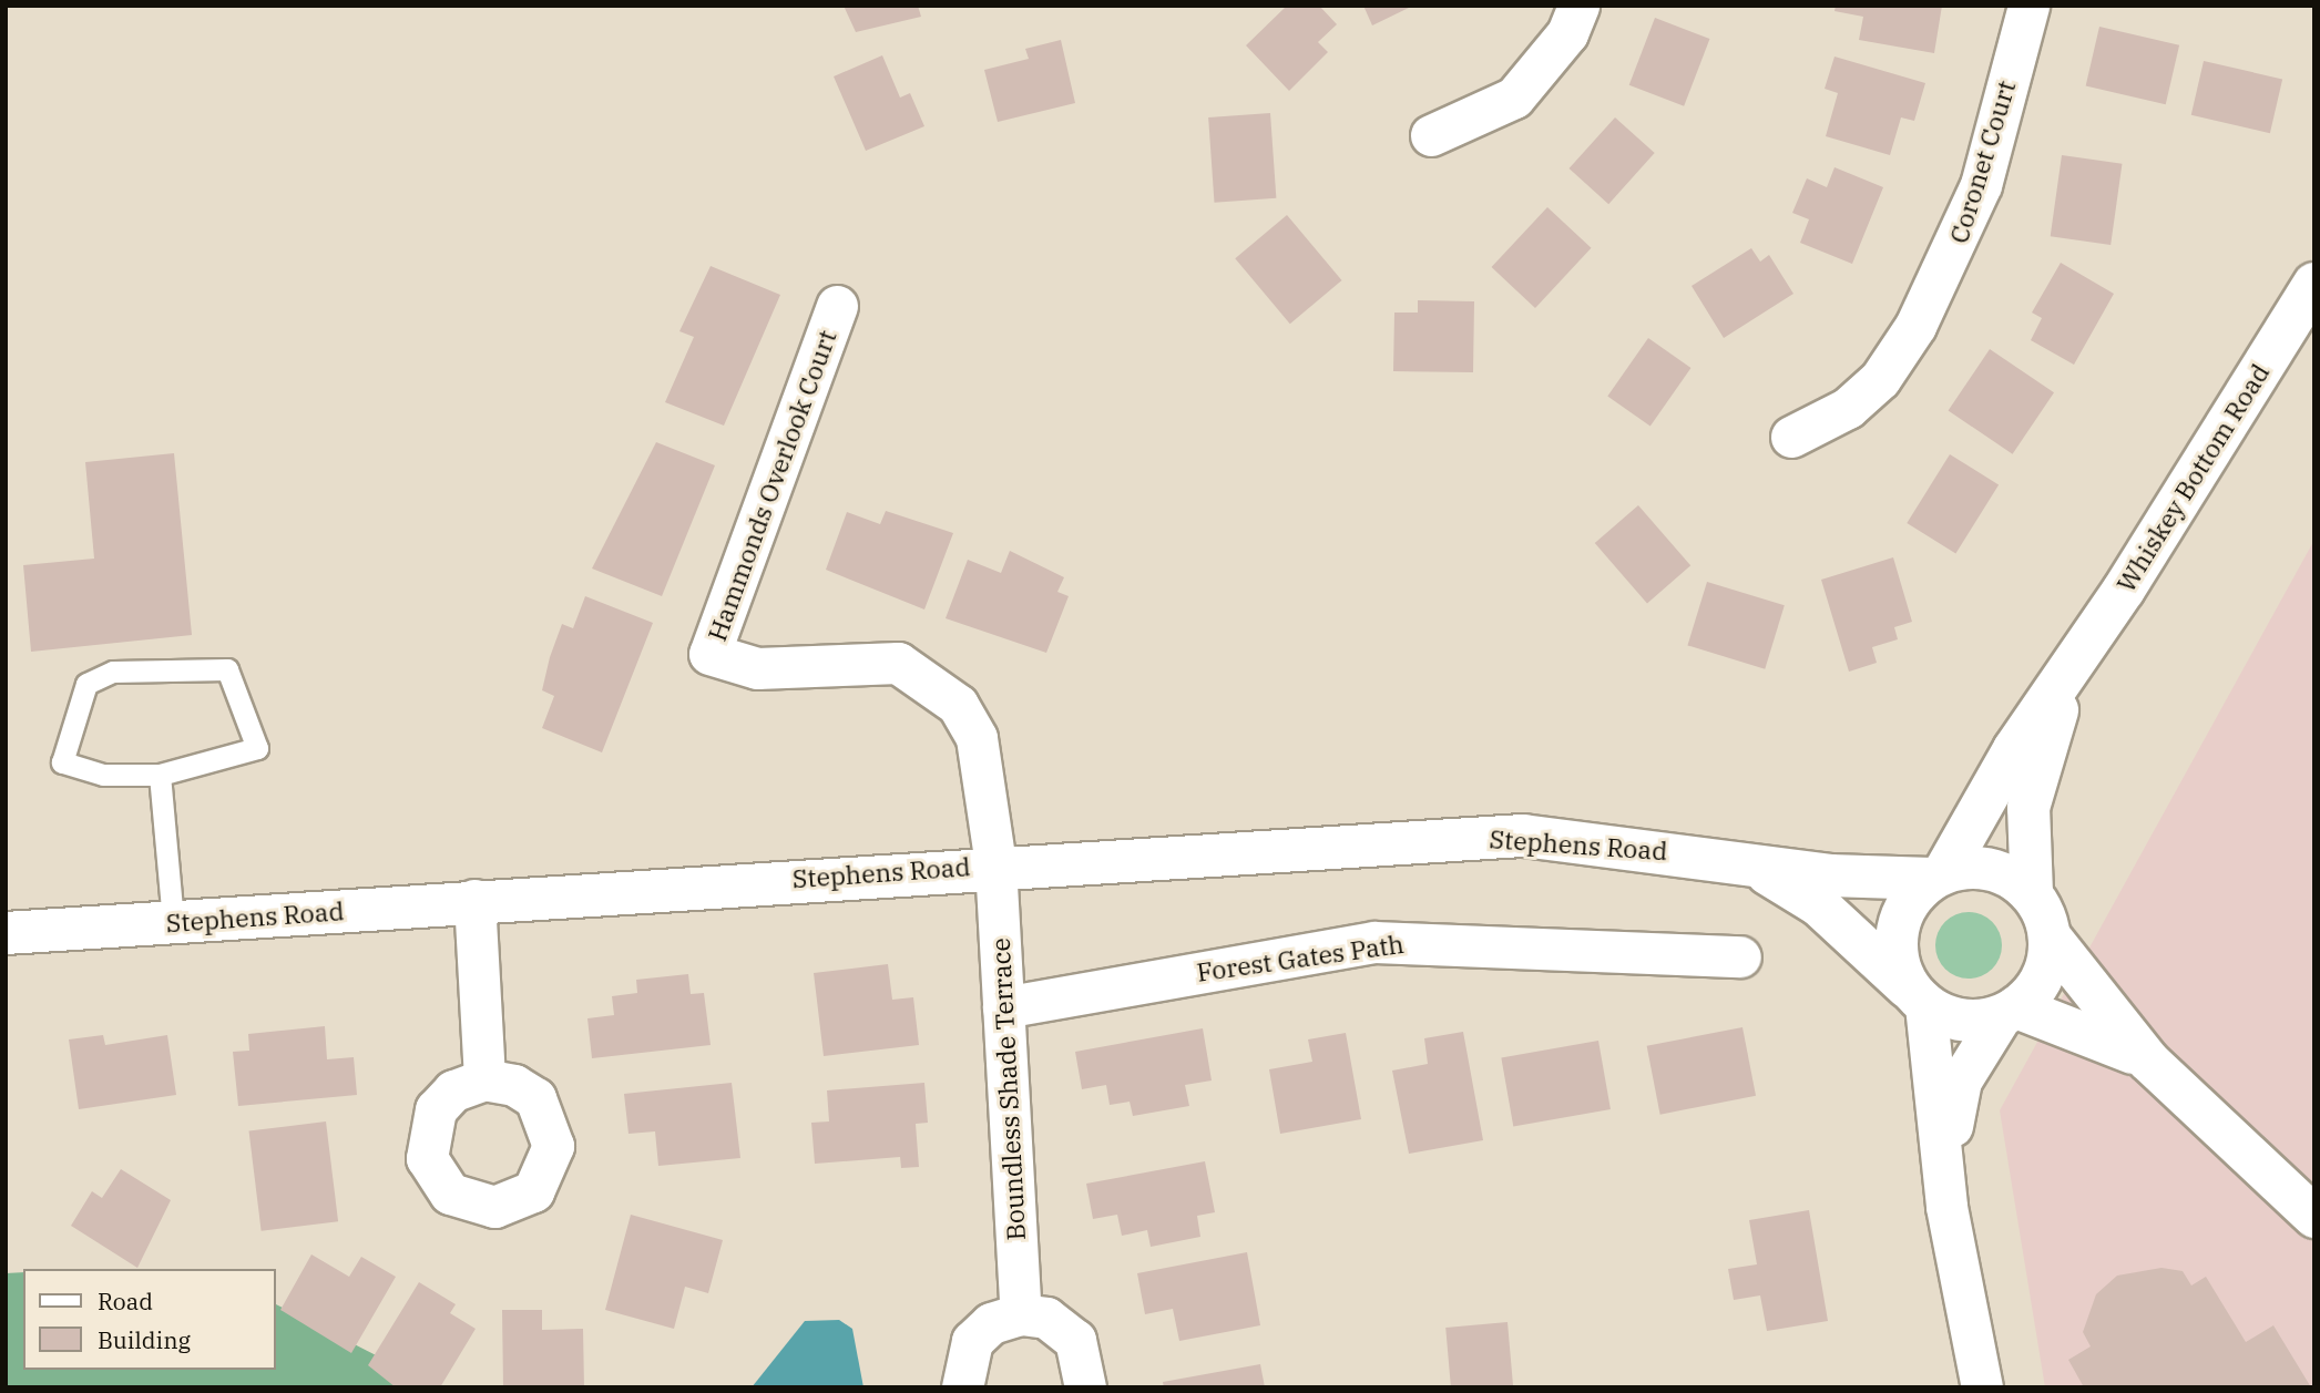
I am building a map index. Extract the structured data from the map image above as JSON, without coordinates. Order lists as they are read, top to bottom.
{
  "streets": {
    "street": [
      "Coronet Court",
      "Whiskey Bottom Road",
      "Hammonds Overlook Court",
      "Stephens Road",
      "Forest Gates Path",
      "Boundless Shade Terrace"
    ]
  },
  "crossings": [
    ["Whiskey Bottom Road", "Stephens Road"],
    ["Hammonds Overlook Court", "Stephens Road"],
    ["Hammonds Overlook Court", "Boundless Shade Terrace"],
    ["Stephens Road", "Boundless Shade Terrace"],
    ["Forest Gates Path", "Boundless Shade Terrace"]
  ],
  "legend": ["Road", "Building"]
}
